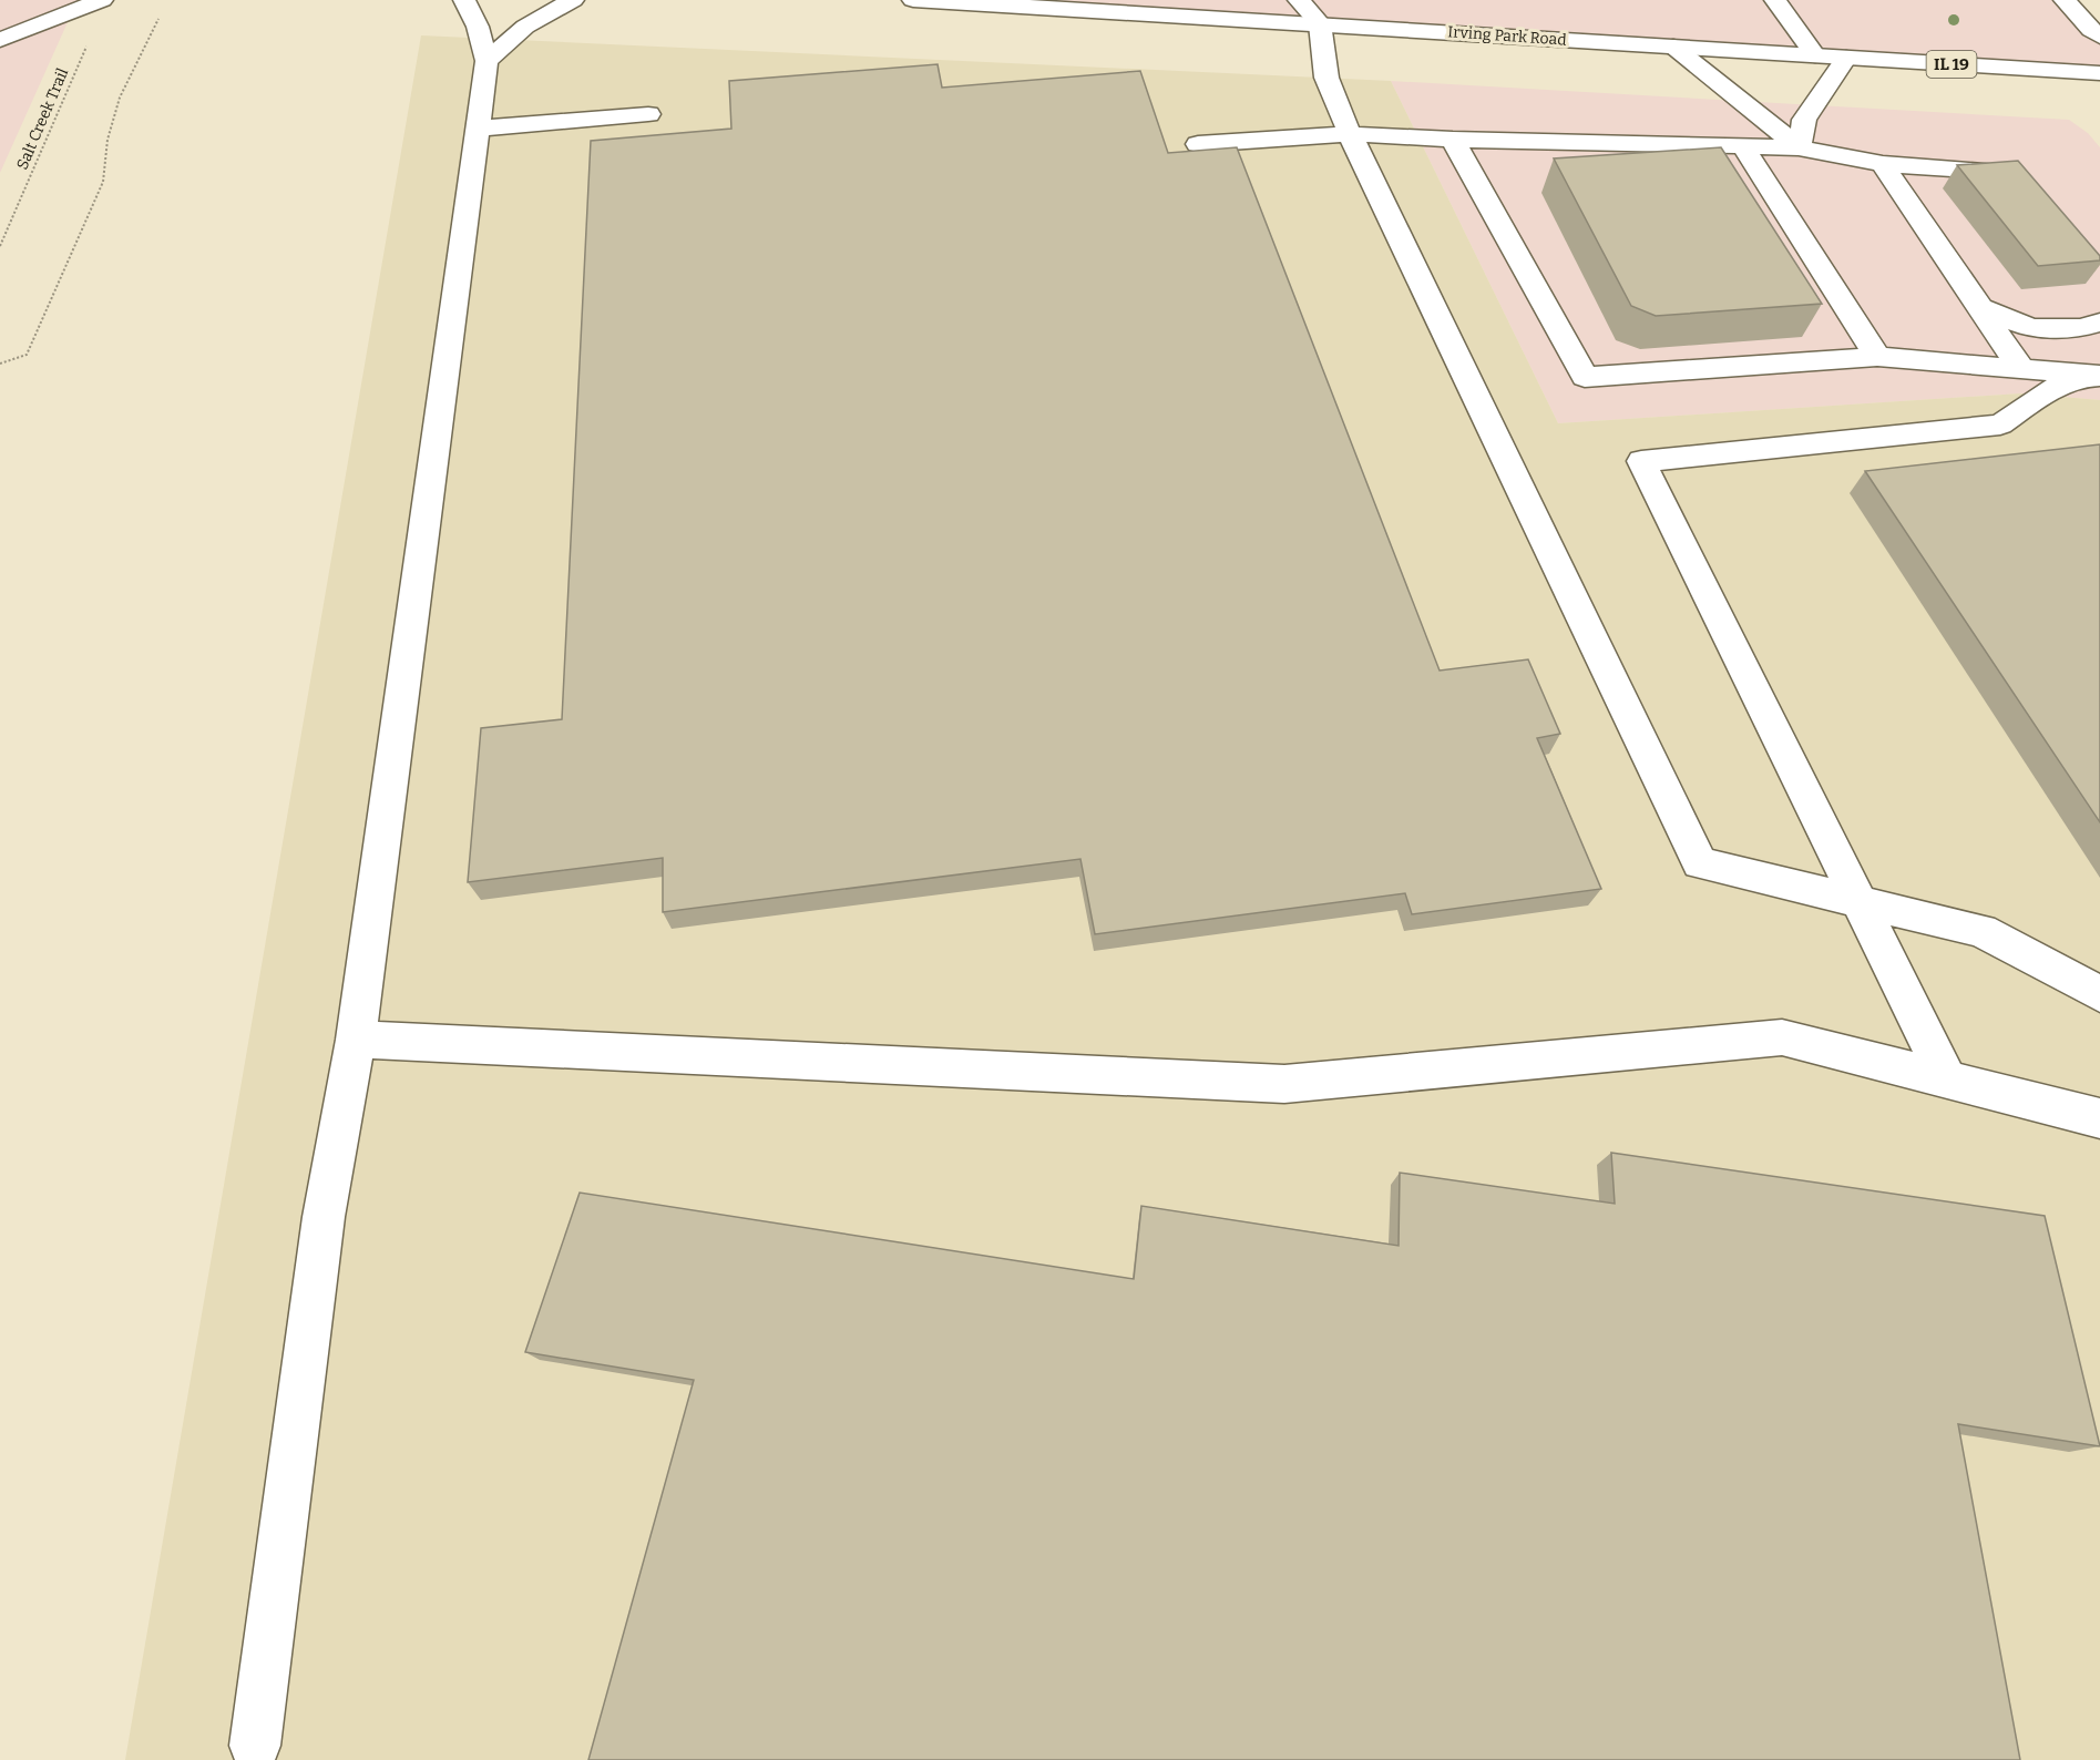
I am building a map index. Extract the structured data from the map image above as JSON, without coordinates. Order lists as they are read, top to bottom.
{
  "streets": {
    "main road": ["Irving Park Road", "IL 19"],
    "path": ["Salt Creek Trail"]
  }
}
